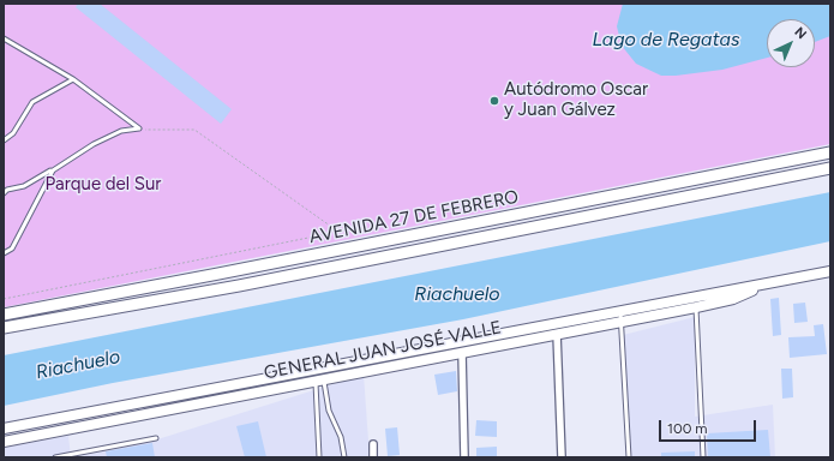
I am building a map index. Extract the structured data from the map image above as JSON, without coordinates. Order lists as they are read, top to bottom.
{
  "streets": {
    "main road": ["AVENIDA 27 DE FEBRERO", "GENERAL JUAN JOSÉ VALLE"]
  },
  "water": ["Lago de Regatas", "Riachuelo"],
  "parks": ["Parque del Sur"],
  "places": ["Autódromo Oscar y Juan Gálvez"],
  "scale_bar": "100 m",
  "north": "top right"
}
